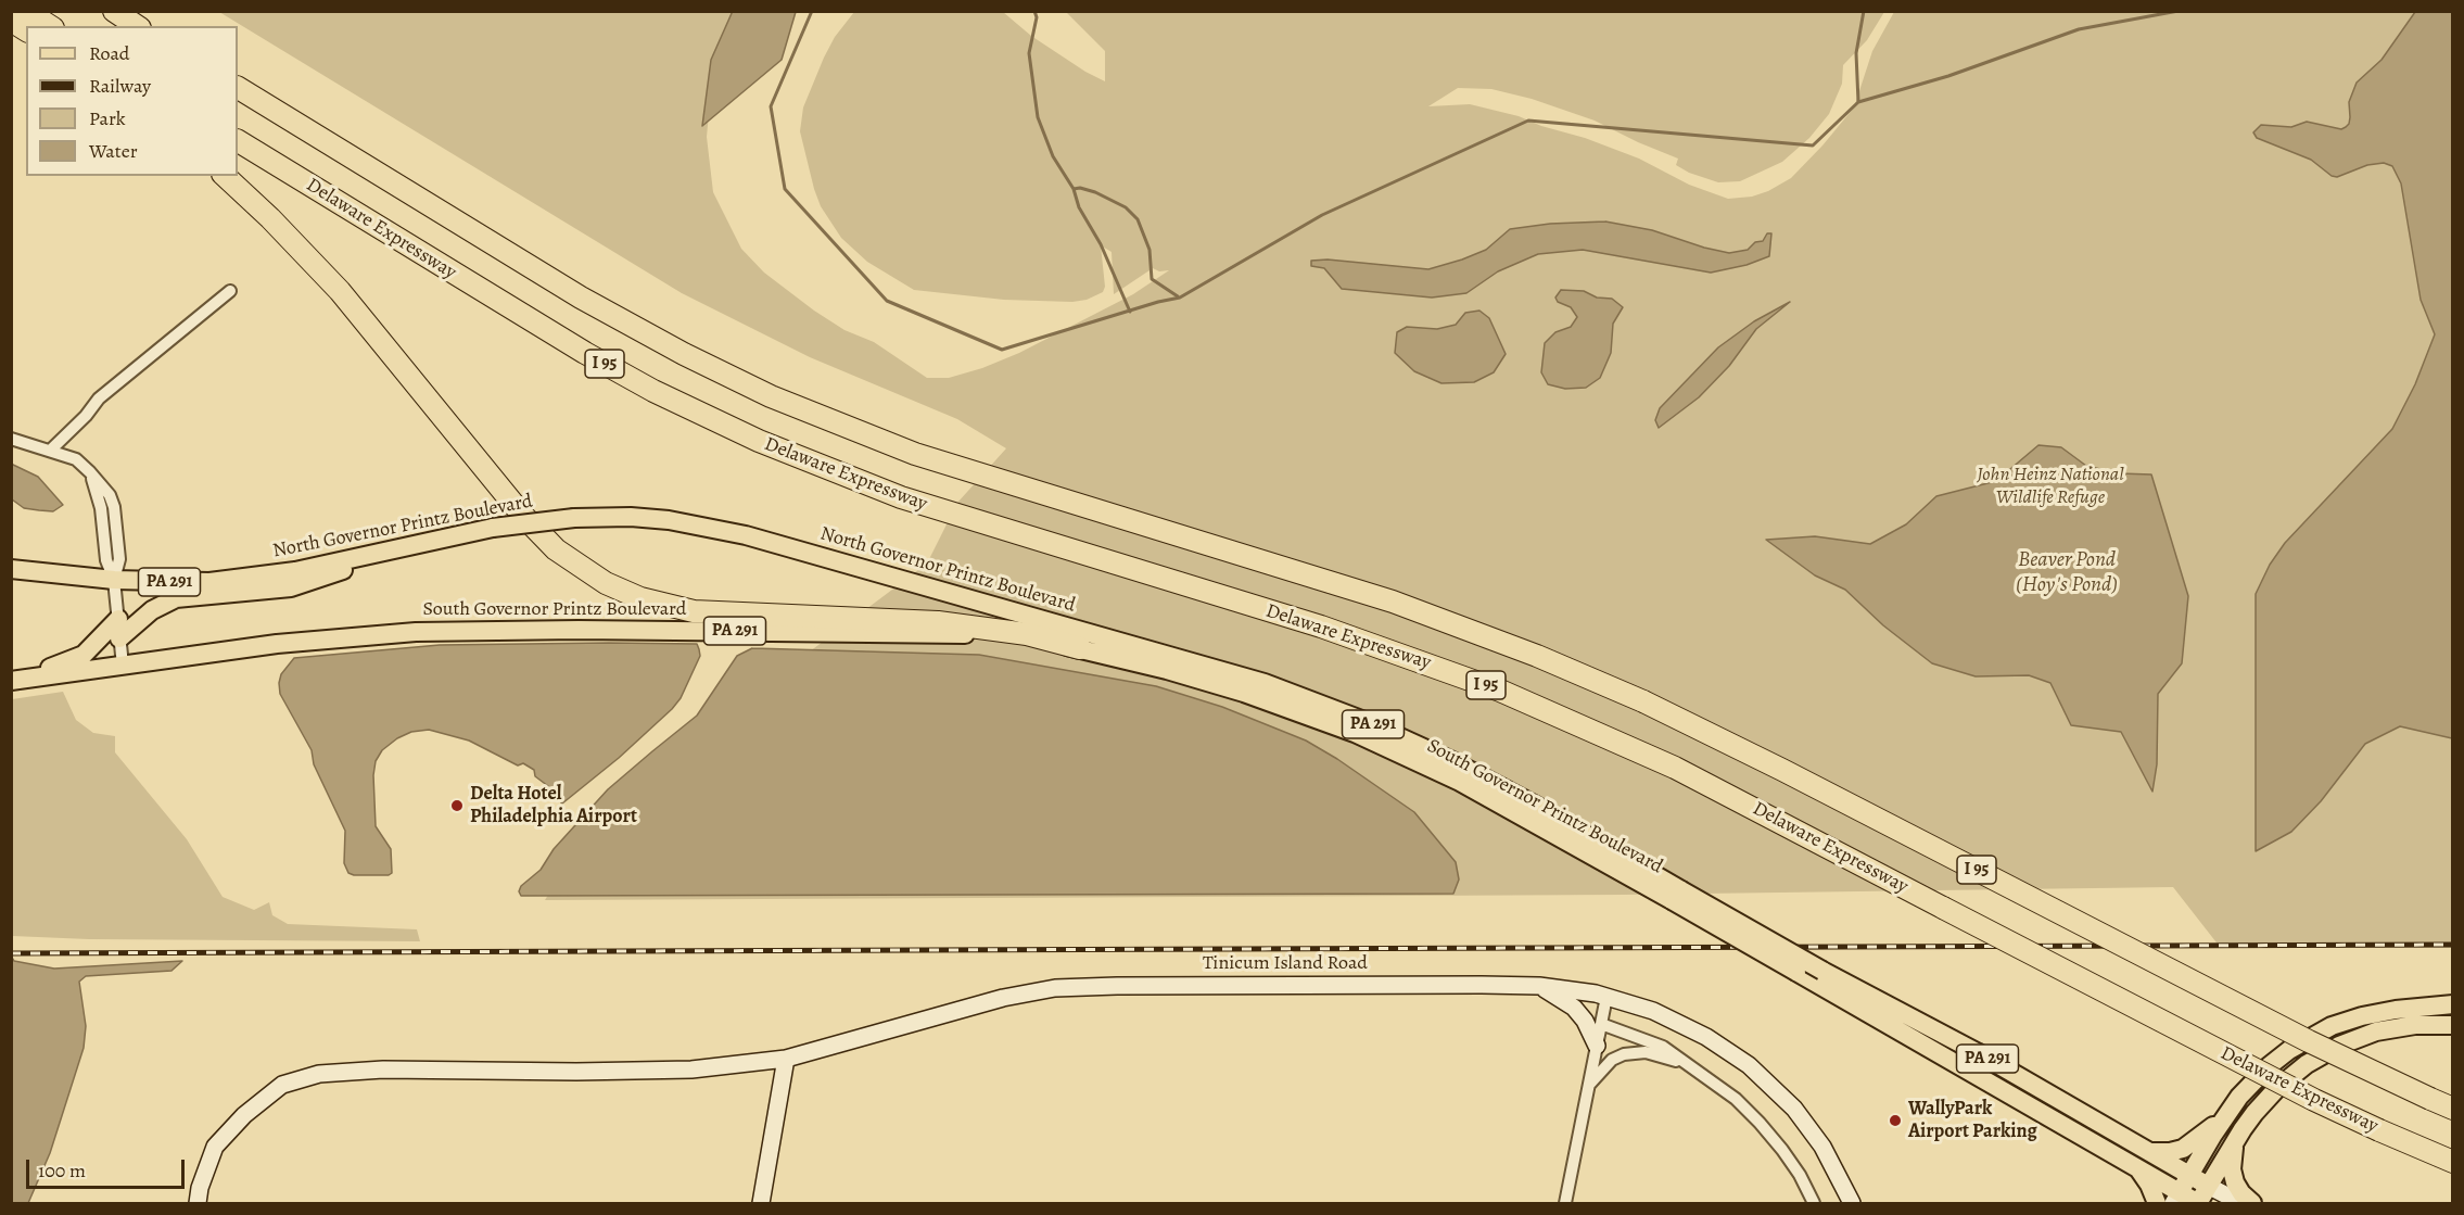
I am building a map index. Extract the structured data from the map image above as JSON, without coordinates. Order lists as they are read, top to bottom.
{
  "streets": {
    "highway": ["Delaware Expressway", "I 95"],
    "main road": ["North Governor Printz Boulevard", "PA 291", "South Governor Printz Boulevard"],
    "street": ["Tinicum Island Road"]
  },
  "crossings": [
    ["North Governor Printz Boulevard", "South Governor Printz Boulevard"],
    ["PA 291", "South Governor Printz Boulevard"]
  ],
  "water": ["Beaver Pond (Hoy's Pond)"],
  "parks": ["John Heinz National Wildlife Refuge"],
  "places": ["Delta Hotel Philadelphia Airport", "WallyPark Airport Parking"],
  "legend": [
    "Road",
    "Railway",
    "Park",
    "Water"
  ],
  "scale_bar": "100 m"
}
